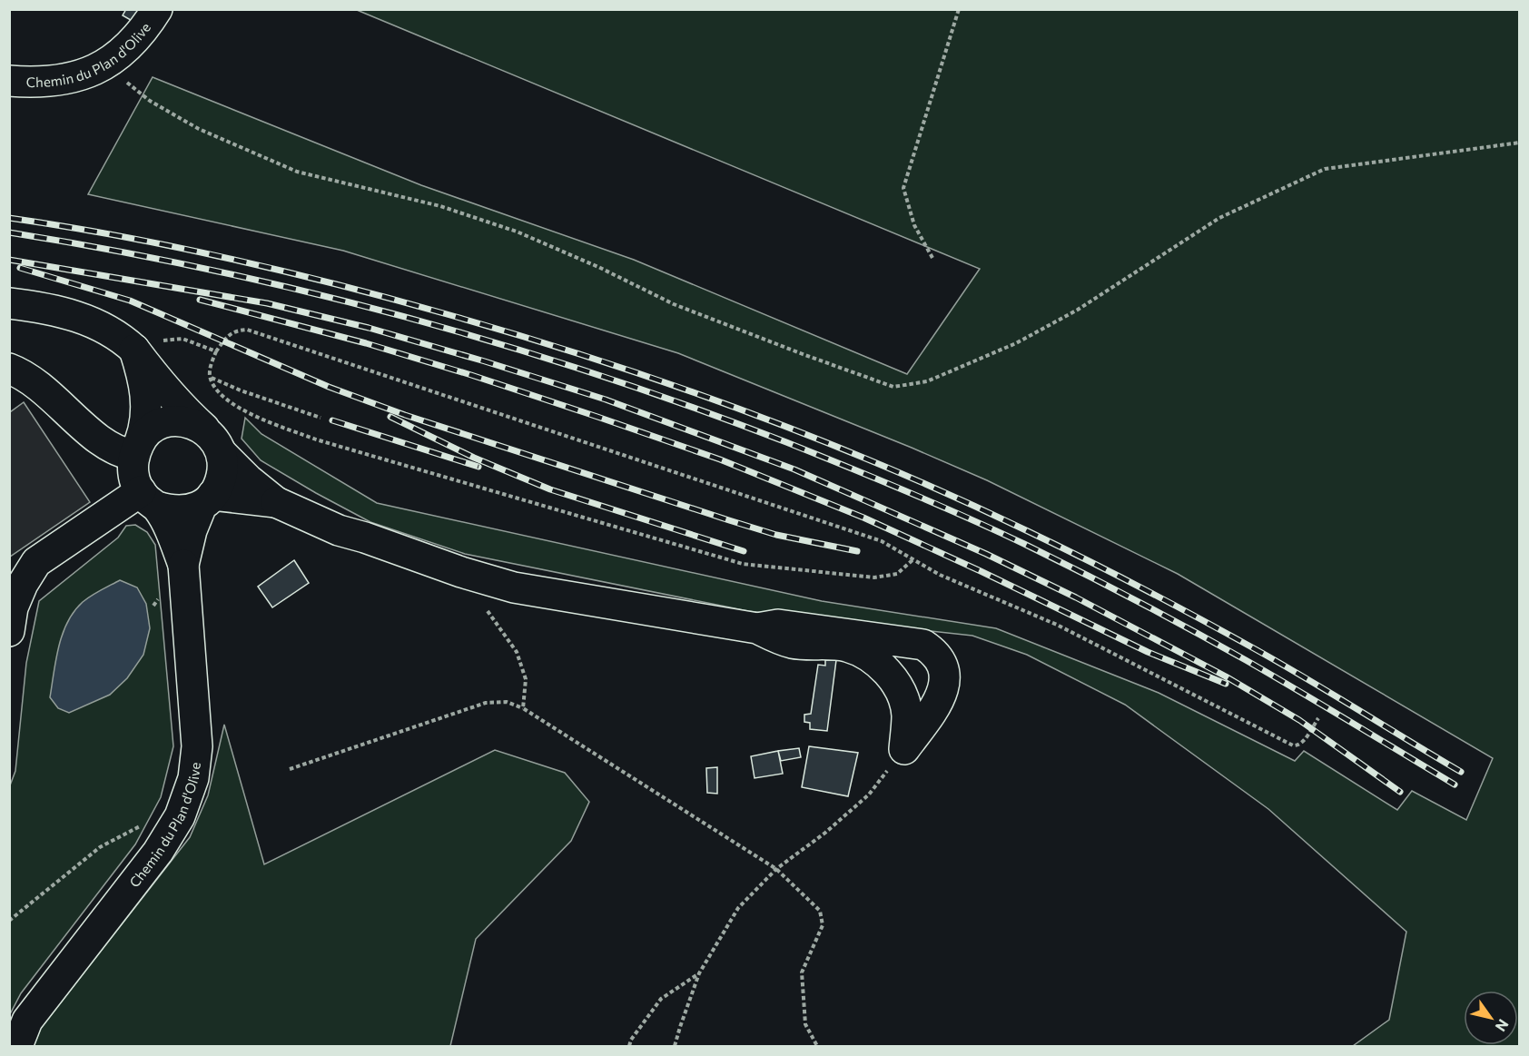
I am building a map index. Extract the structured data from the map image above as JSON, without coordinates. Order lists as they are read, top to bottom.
{
  "streets": {
    "street": ["Chemin du Plan d'Olive"]
  },
  "north": "bottom right"
}
